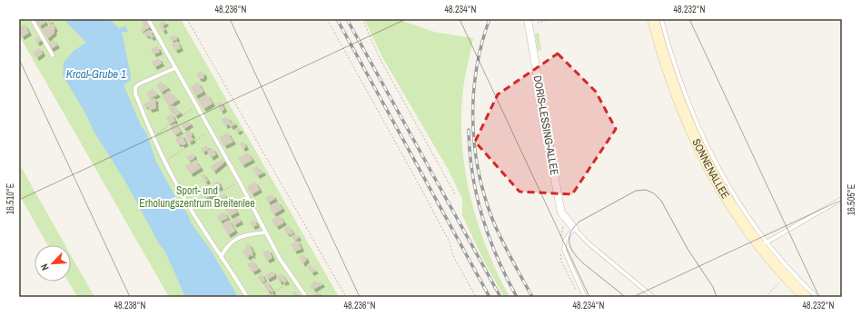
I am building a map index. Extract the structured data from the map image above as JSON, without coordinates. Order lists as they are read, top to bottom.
{
  "streets": {
    "street": ["DORIS-LESSING-ALLEE", "SONNENALLEE"]
  },
  "water": ["Krcal-Grube 1"],
  "parks": ["Sport- und Erholungszentrum Breitenlee"],
  "north": "bottom left",
  "coordinates": [
    "48.236°N",
    "48.234°N",
    "48.232°N",
    "16.510°E",
    "16.505°E",
    "48.238°N"
  ]
}
